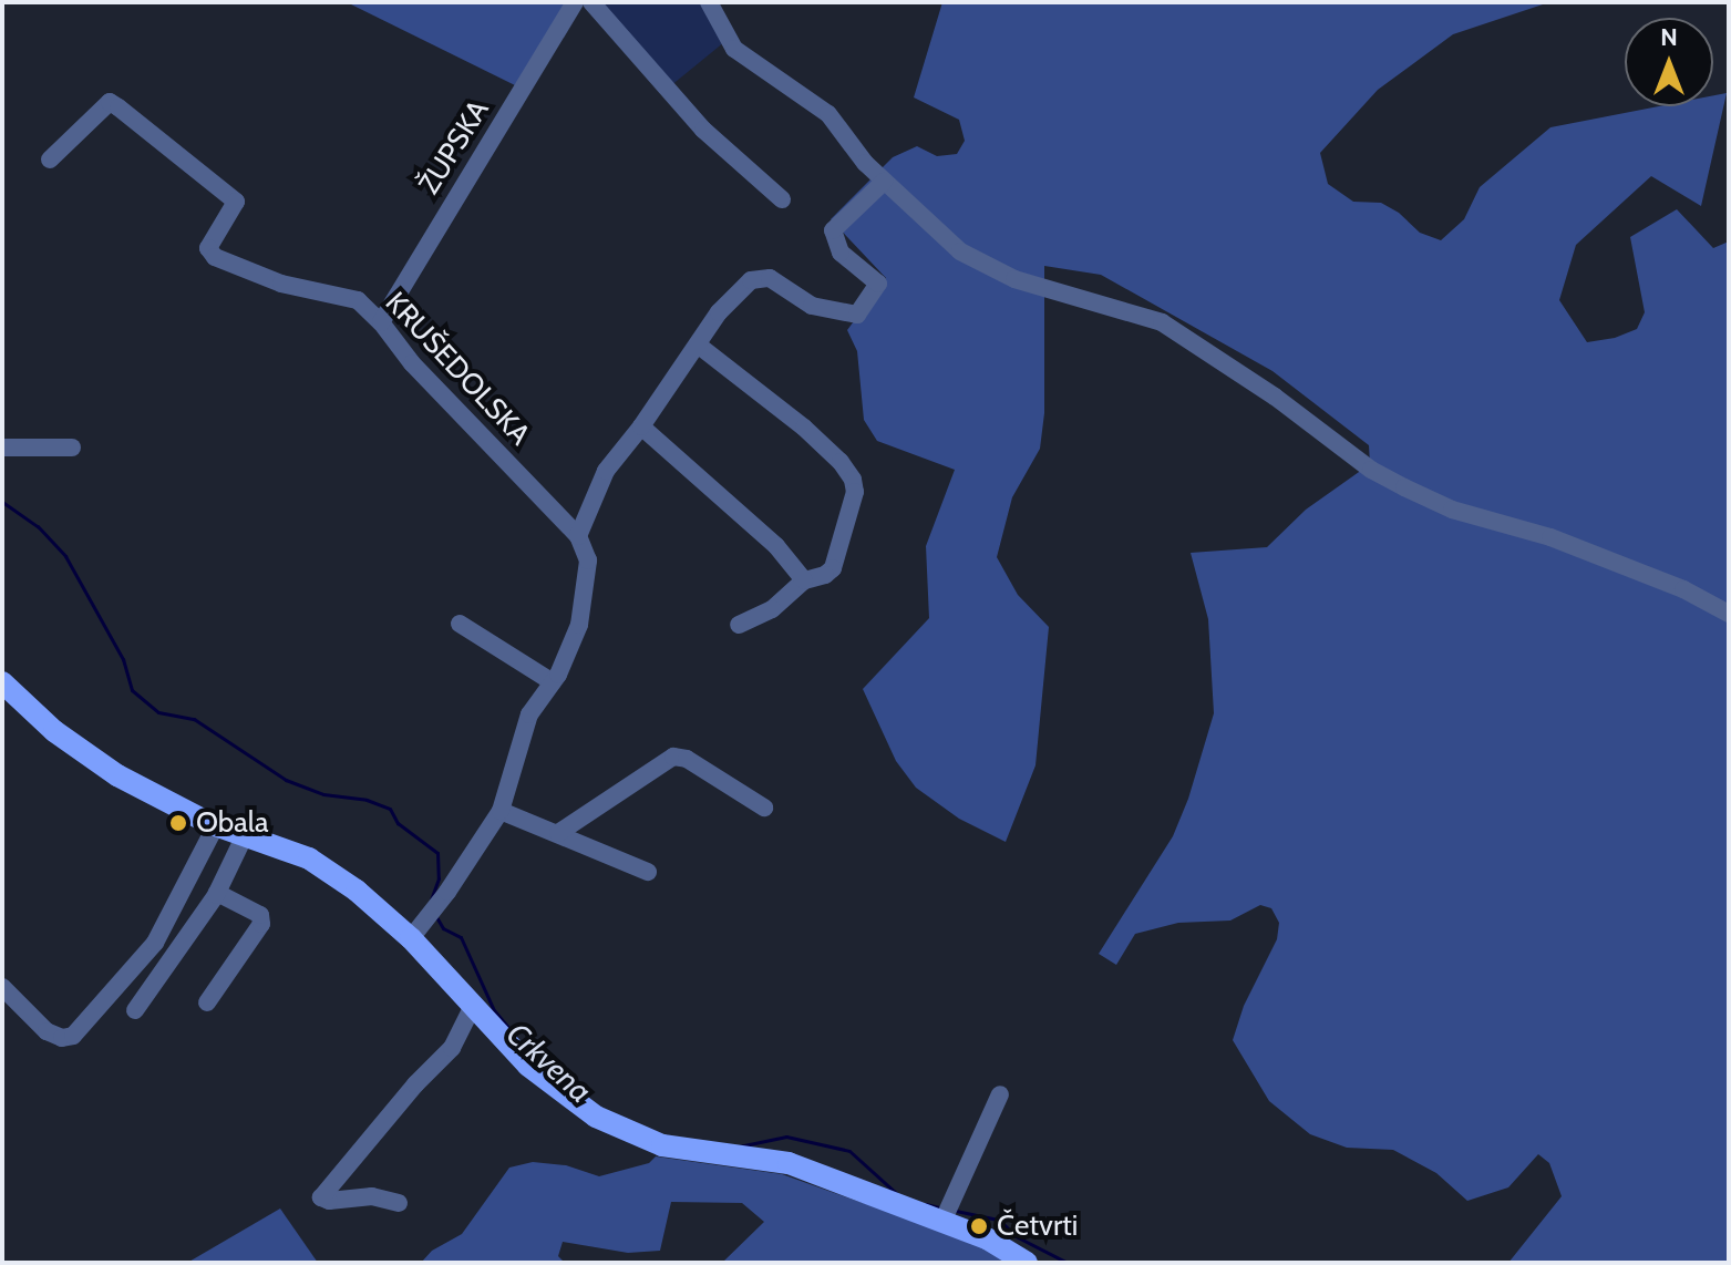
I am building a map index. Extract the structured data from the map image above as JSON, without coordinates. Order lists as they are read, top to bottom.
{
  "streets": {
    "street": ["ŽUPSKA", "KRUŠEDOLSKA"]
  },
  "crossings": [
    ["ŽUPSKA", "KRUŠEDOLSKA"]
  ],
  "water": ["Crkvena"],
  "places": ["Obala", "Četvrti"],
  "north": "top"
}
